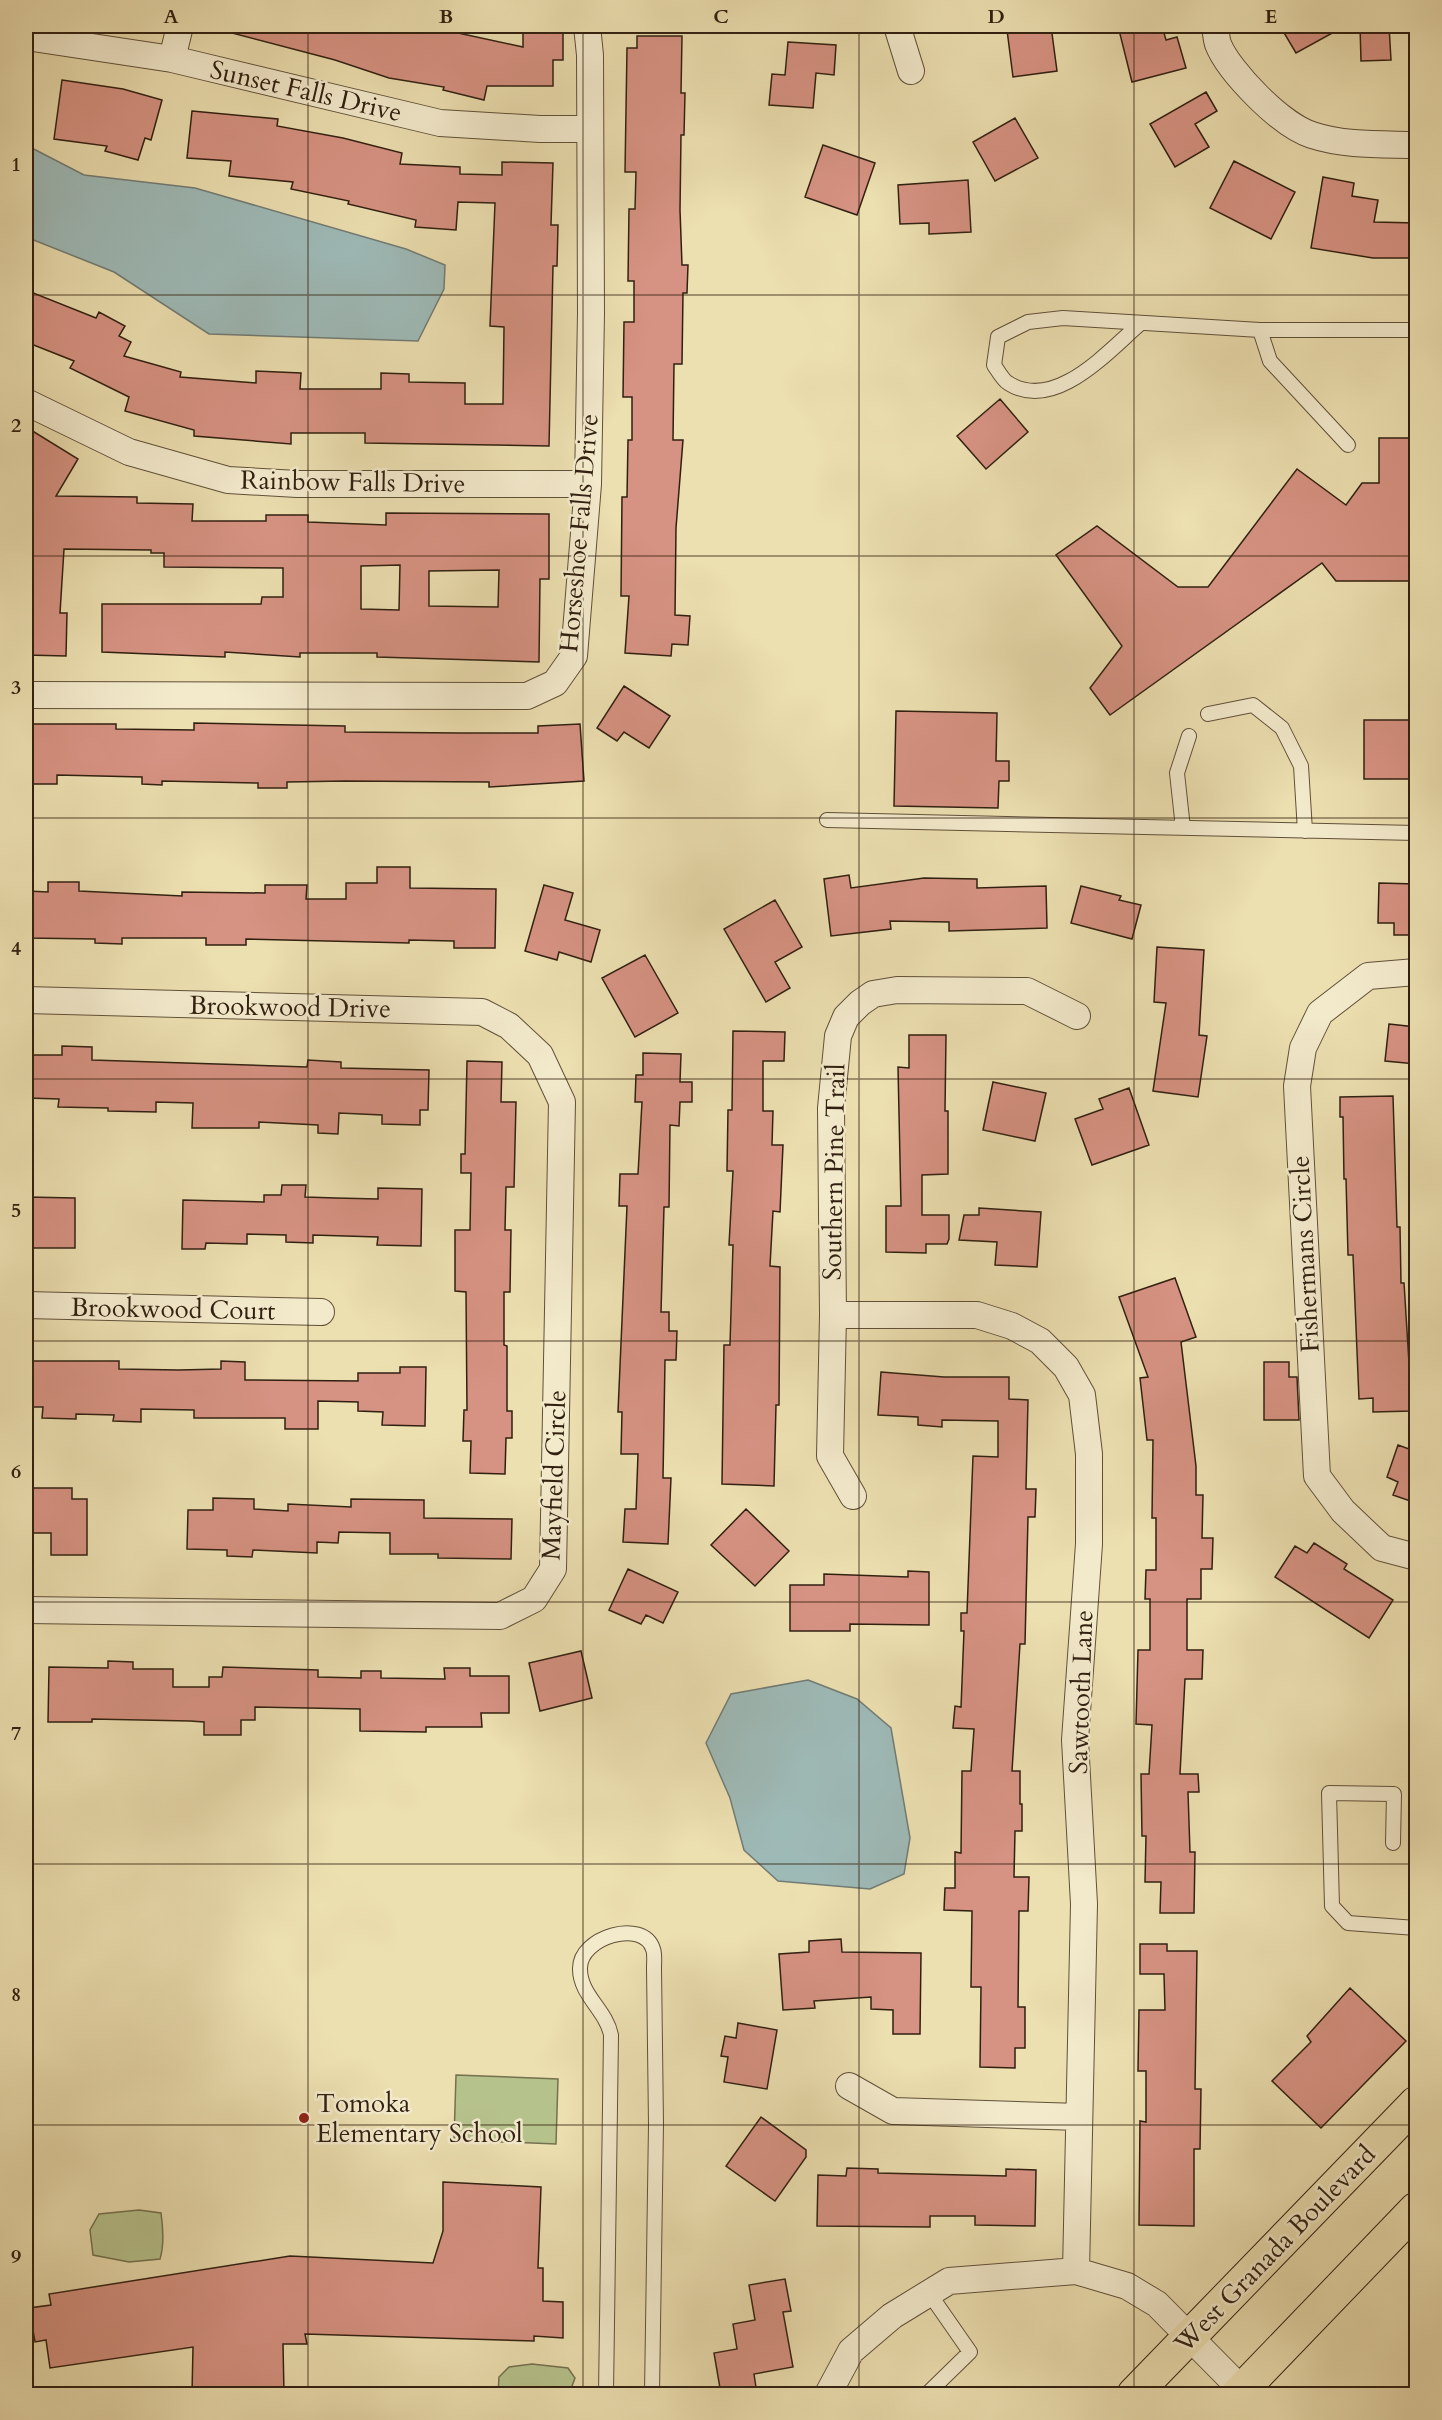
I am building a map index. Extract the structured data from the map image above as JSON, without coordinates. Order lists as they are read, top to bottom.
{
  "streets": {
    "main road": ["West Granada Boulevard"],
    "street": [
      "Sunset Falls Drive",
      "Rainbow Falls Drive",
      "Horseshoe Falls Drive",
      "Brookwood Drive",
      "Southern Pine Trail",
      "Fishermans Circle",
      "Brookwood Court",
      "Mayfield Circle",
      "Sawtooth Lane"
    ]
  },
  "crossings": [
    ["Sunset Falls Drive", "Horseshoe Falls Drive"],
    ["Rainbow Falls Drive", "Horseshoe Falls Drive"],
    ["Brookwood Drive", "Mayfield Circle"],
    ["Southern Pine Trail", "Sawtooth Lane"]
  ],
  "places": ["Tomoka Elementary School"],
  "grid": {
    "columns": [
      "A",
      "B",
      "C",
      "D",
      "E"
    ],
    "rows": [
      "1",
      "2",
      "3",
      "4",
      "5",
      "6",
      "7",
      "8",
      "9"
    ]
  }
}
